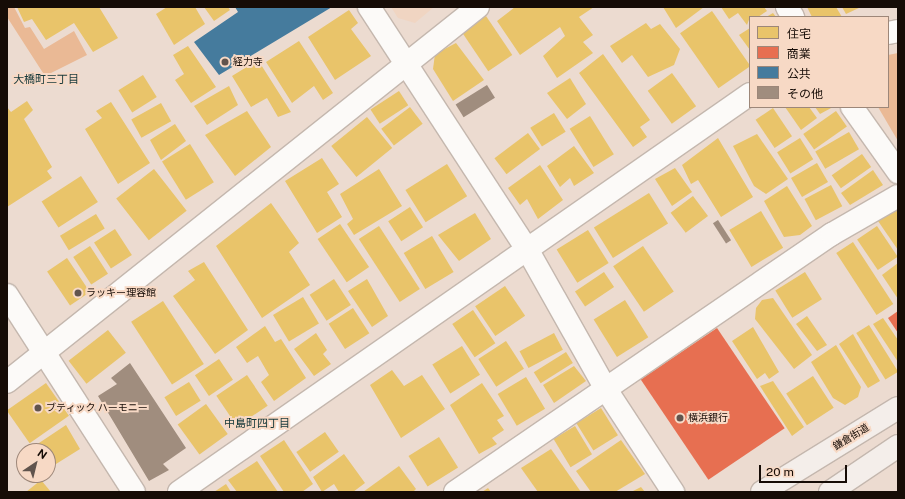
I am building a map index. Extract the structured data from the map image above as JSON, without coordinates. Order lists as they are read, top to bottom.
{
  "streets": {
    "main road": ["鎌倉街道"]
  },
  "districts": ["大橋町三丁目", "中島町四丁目"],
  "places": [
    "経力寺",
    "ラッキー理容館",
    "ブティック ハーモニー",
    "横浜銀行"
  ],
  "legend": [
    "住宅",
    "商業",
    "公共",
    "その他"
  ],
  "scale_bar": "20 m",
  "north": "top right"
}
